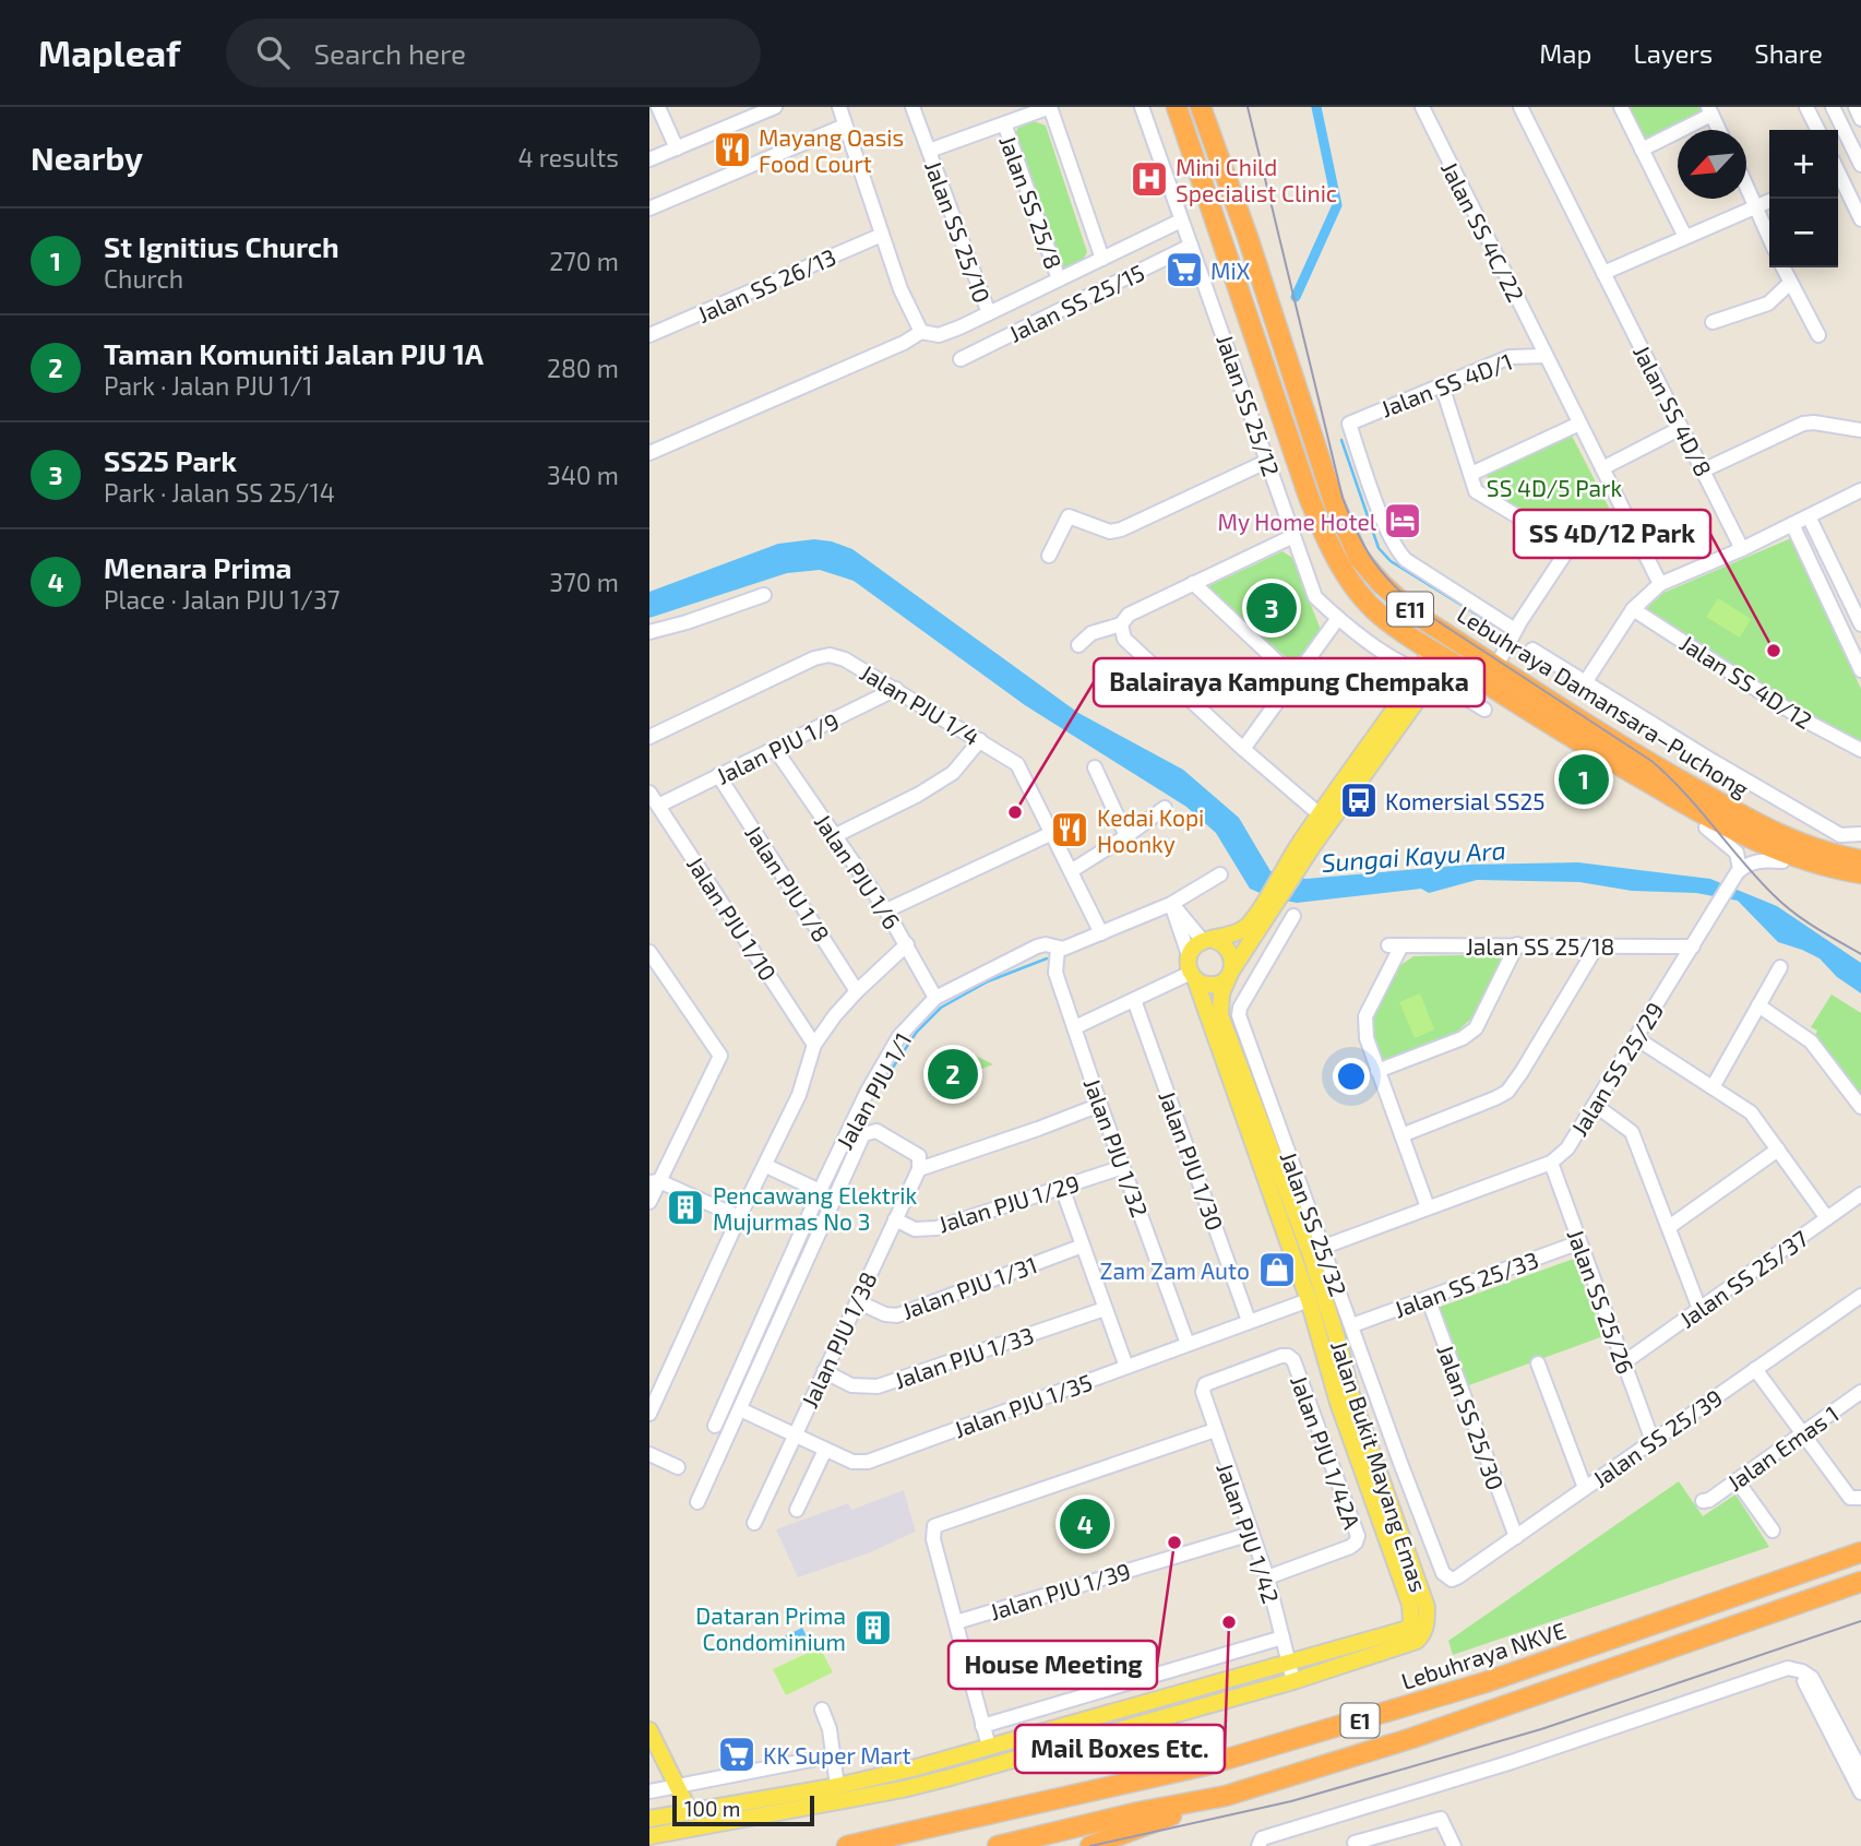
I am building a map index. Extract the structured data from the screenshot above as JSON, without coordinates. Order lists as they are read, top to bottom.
{
  "streets": {
    "highway": [
      "E11",
      "Lebuhraya Damansara–Puchong",
      "Lebuhraya NKVE",
      "E1"
    ],
    "main road": ["Jalan Bukit Mayang Emas"],
    "street": [
      "Jalan SS 25/8",
      "Jalan SS 25/10",
      "Jalan SS 4C/22",
      "Jalan SS 26/13",
      "Jalan SS 25/15",
      "Jalan SS 4D/1",
      "Jalan SS 25/12",
      "Jalan SS 4D/8",
      "Jalan SS 4D/12",
      "Jalan PJU 1/4",
      "Jalan PJU 1/9",
      "Jalan PJU 1/6",
      "Jalan PJU 1/8",
      "Jalan PJU 1/10",
      "Jalan SS 25/18",
      "Jalan SS 25/29",
      "Jalan PJU 1/1",
      "Jalan PJU 1/32",
      "Jalan PJU 1/30",
      "Jalan PJU 1/29",
      "Jalan SS 25/32",
      "Jalan SS 25/37",
      "Jalan SS 25/33",
      "Jalan PJU 1/31",
      "Jalan SS 25/26",
      "Jalan PJU 1/38",
      "Jalan PJU 1/33",
      "Jalan PJU 1/35",
      "Jalan SS 25/30",
      "Jalan SS 25/39",
      "Jalan Emas 1",
      "Jalan PJU 1/42A",
      "Jalan PJU 1/42",
      "Jalan PJU 1/39"
    ]
  },
  "crossings": [
    ["Jalan SS 25/8", "Jalan SS 25/10"],
    ["Jalan SS 25/10", "Jalan SS 25/12"],
    ["Jalan SS 4C/22", "Jalan SS 4D/1"],
    ["Jalan SS 25/15", "Jalan SS 25/12"],
    ["Jalan PJU 1/4", "Jalan PJU 1/9"],
    ["Jalan PJU 1/4", "Jalan PJU 1/1"],
    ["Jalan PJU 1/9", "Jalan PJU 1/6"],
    ["Jalan PJU 1/9", "Jalan PJU 1/8"],
    ["Jalan PJU 1/9", "Jalan PJU 1/10"],
    ["Jalan PJU 1/6", "Jalan PJU 1/1"],
    ["Jalan SS 25/18", "Jalan SS 25/29"],
    ["Jalan SS 25/29", "Jalan SS 25/32"],
    ["Jalan SS 25/29", "Jalan SS 25/26"],
    ["Jalan SS 25/29", "Jalan Bukit Mayang Emas"],
    ["Jalan PJU 1/1", "Jalan PJU 1/32"],
    ["Jalan PJU 1/1", "Jalan PJU 1/38"],
    ["Jalan PJU 1/1", "Jalan PJU 1/35"],
    ["Jalan PJU 1/32", "Jalan PJU 1/29"],
    ["Jalan PJU 1/32", "Jalan PJU 1/35"],
    ["Jalan PJU 1/30", "Jalan PJU 1/35"],
    ["Jalan PJU 1/29", "Jalan PJU 1/38"],
    ["Jalan SS 25/32", "Jalan SS 25/33"],
    ["Jalan SS 25/32", "Jalan SS 25/39"],
    ["Jalan SS 25/32", "Jalan Bukit Mayang Emas"],
    ["Jalan SS 25/37", "Jalan SS 25/26"],
    ["Jalan SS 25/33", "Jalan SS 25/26"],
    ["Jalan SS 25/33", "Jalan SS 25/30"],
    ["Jalan PJU 1/31", "Jalan PJU 1/38"],
    ["Jalan SS 25/26", "Jalan SS 25/39"],
    ["Jalan PJU 1/38", "Jalan PJU 1/33"],
    ["Jalan PJU 1/38", "Jalan PJU 1/35"],
    ["Jalan PJU 1/35", "Jalan Bukit Mayang Emas"],
    ["Jalan SS 25/30", "Jalan SS 25/39"],
    ["Jalan PJU 1/42A", "Jalan PJU 1/42"],
    ["Jalan Bukit Mayang Emas", "Jalan PJU 1/42"],
    ["Jalan PJU 1/42", "Jalan PJU 1/39"]
  ],
  "water": ["Sungai Kayu Ara"],
  "parks": ["SS 4D/5 Park"],
  "places": {
    "restaurant": ["Mayang Oasis Food Court", "Kedai Kopi Hoonky"],
    "hospital": ["Mini Child Specialist Clinic"],
    "supermarket": ["MiX", "KK Super Mart"],
    "hotel": ["My Home Hotel"],
    "other": [
      "SS 4D/12 Park",
      "Balairaya Kampung Chempaka",
      "House Meeting",
      "Mail Boxes Etc."
    ],
    "bus stop": ["Komersial SS25"],
    "building": ["Pencawang Elektrik Mujurmas No 3", "Dataran Prima Condominium"],
    "shop": ["Zam Zam Auto"]
  },
  "scale_bar": "100 m",
  "north": "bottom left",
  "page": {
    "header": "Mapleaf",
    "search": "Search here",
    "nav": ["Map", "Layers", "Share"],
    "heading": ["Nearby", "4 results"],
    "map_buttons": ["+", "−"],
    "list": [
      {
        "mark": "1",
        "name": "St Ignitius Church",
        "note": "Church",
        "value": "270 m"
      },
      {
        "mark": "2",
        "name": "Taman Komuniti Jalan PJU 1A",
        "note": "Park · Jalan PJU 1/1",
        "value": "280 m"
      },
      {
        "mark": "3",
        "name": "SS25 Park",
        "note": "Park · Jalan SS 25/14",
        "value": "340 m"
      },
      {
        "mark": "4",
        "name": "Menara Prima",
        "note": "Place · Jalan PJU 1/37",
        "value": "370 m"
      }
    ],
    "pins": [
      "3",
      "1",
      "2",
      "4"
    ],
    "scale": "100 m"
  }
}
